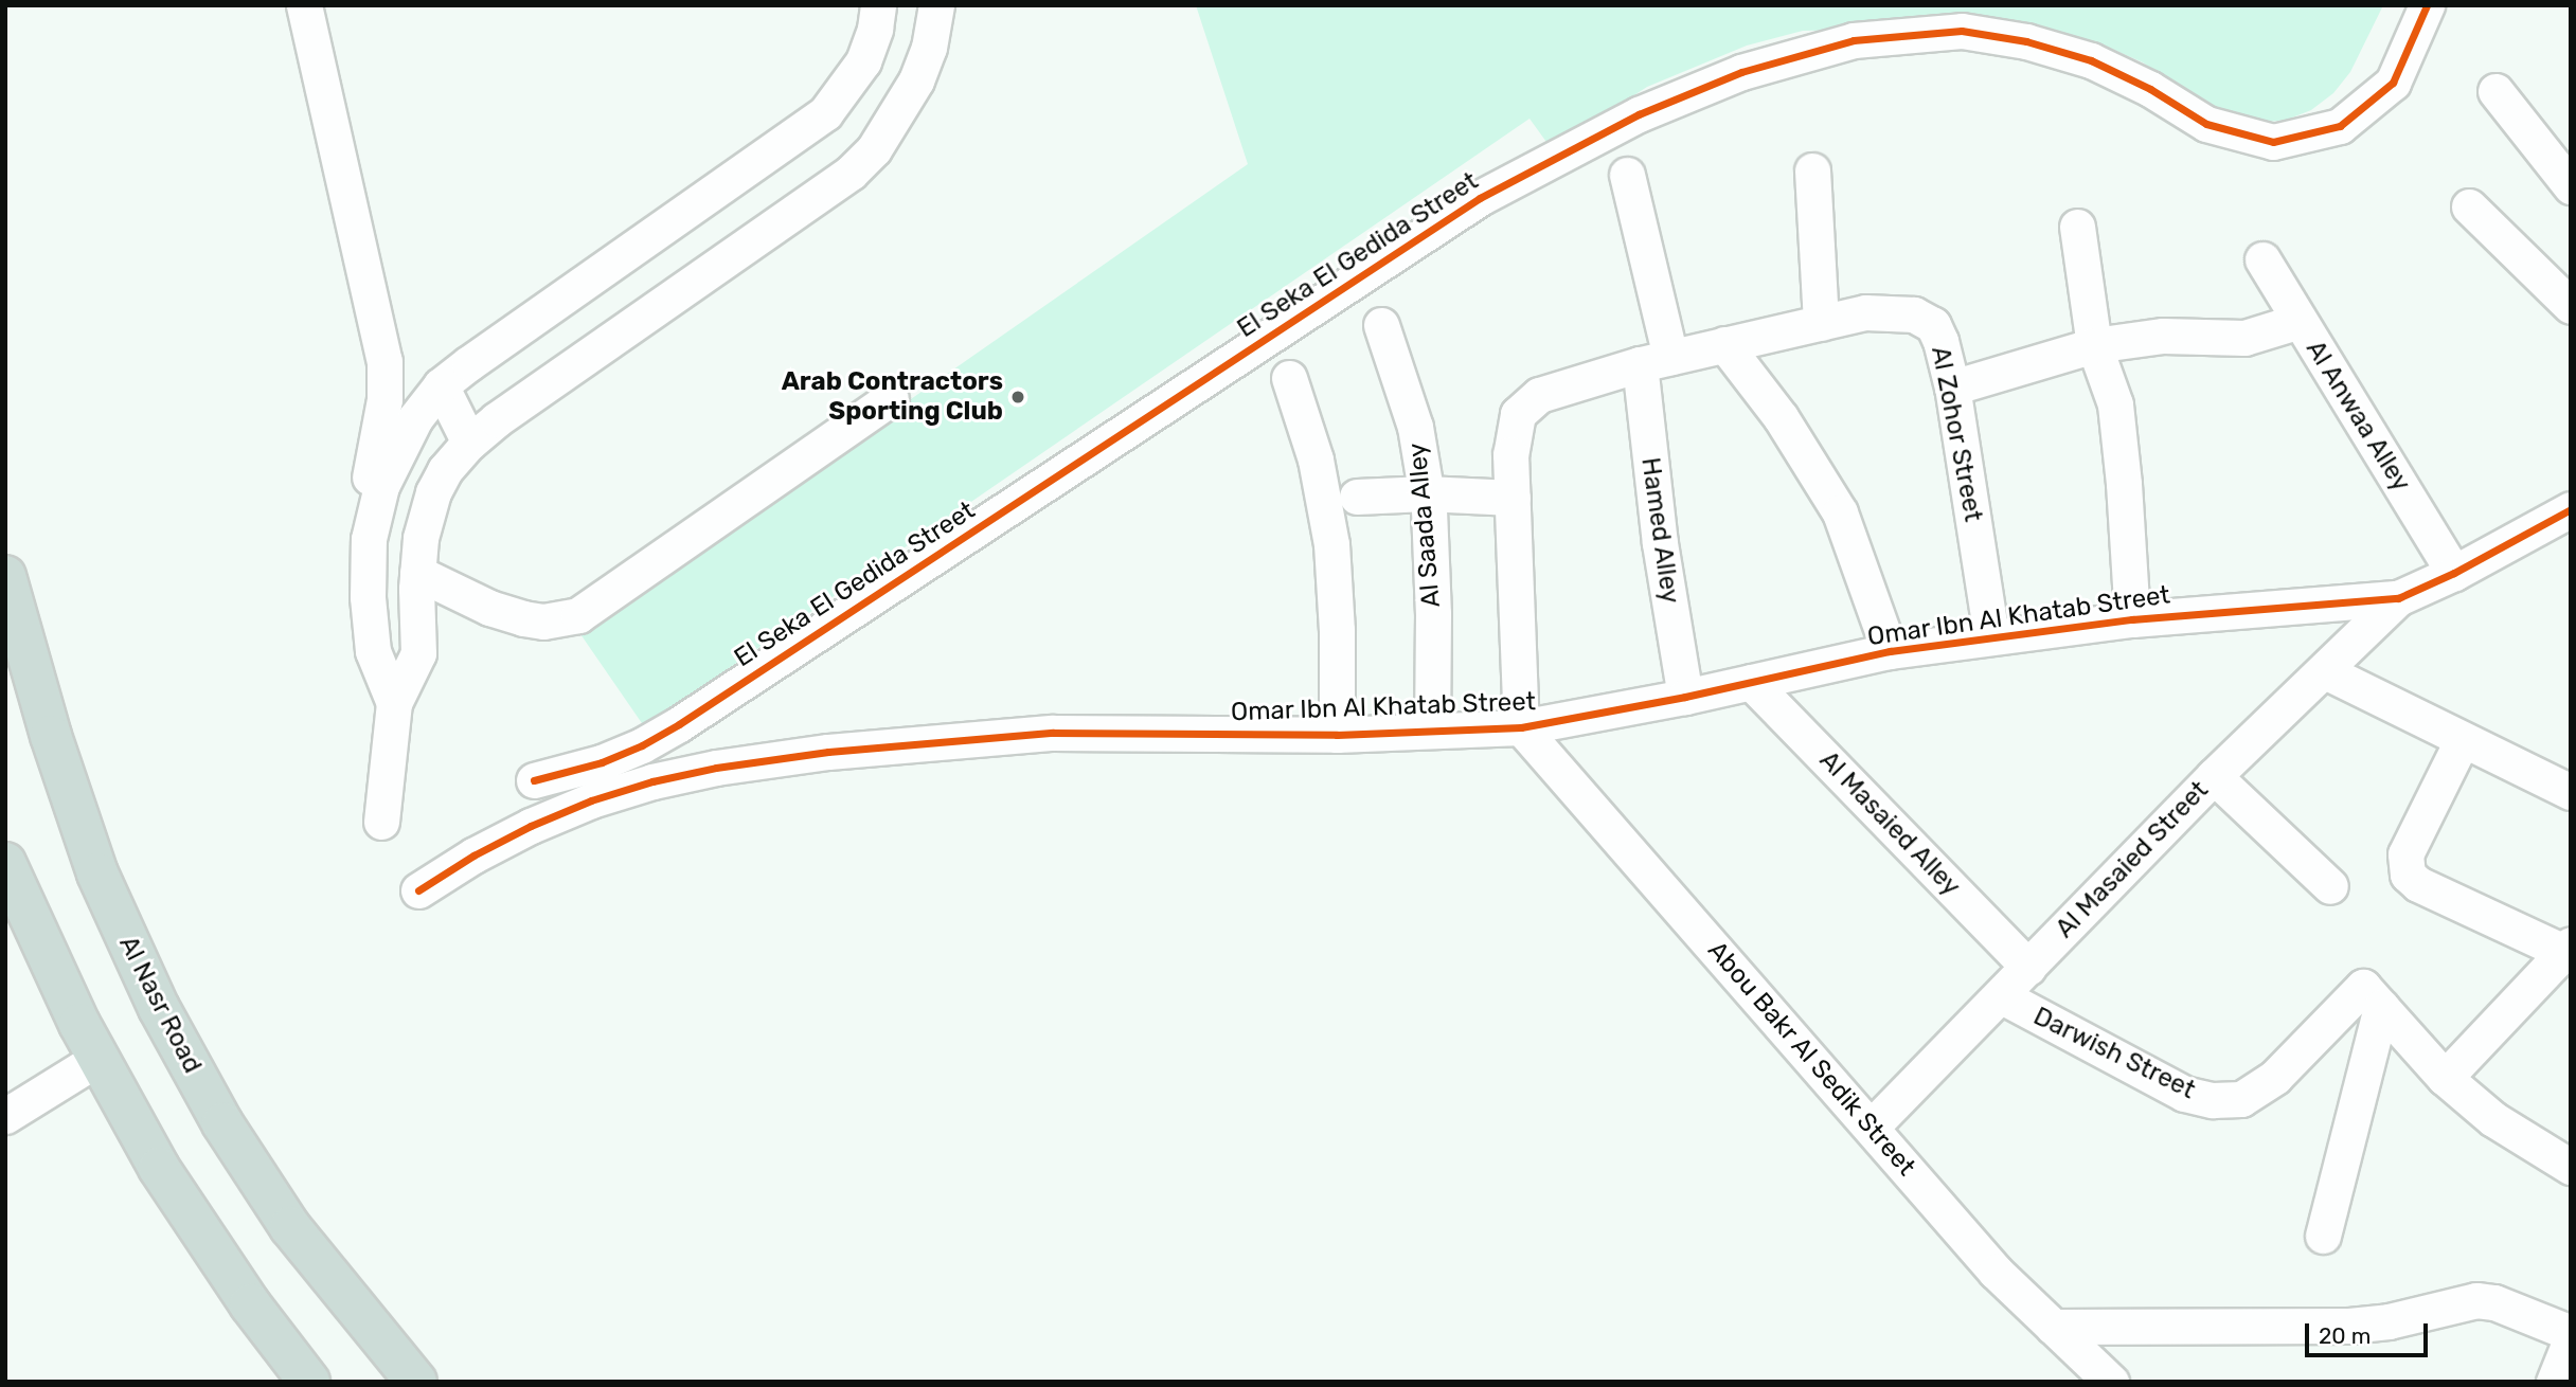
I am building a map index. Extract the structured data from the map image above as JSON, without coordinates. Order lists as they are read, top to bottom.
{
  "streets": {
    "highway": ["Al Nasr Road"],
    "street": [
      "El Seka El Gedida Street",
      "Al Anwaa Alley",
      "Al Zohor Street",
      "Al Saada Alley",
      "Hamed Alley",
      "Omar Ibn Al Khatab Street",
      "Al Masaied Alley",
      "Al Masaied Street",
      "Darwish Street",
      "Abou Bakr Al Sedik Street"
    ]
  },
  "crossings": [
    ["Al Anwaa Alley", "Omar Ibn Al Khatab Street"],
    ["Al Zohor Street", "Hamed Alley"],
    ["Al Zohor Street", "Omar Ibn Al Khatab Street"],
    ["Al Zohor Street", "Abou Bakr Al Sedik Street"],
    ["Al Saada Alley", "Omar Ibn Al Khatab Street"],
    ["Hamed Alley", "Omar Ibn Al Khatab Street"],
    ["Omar Ibn Al Khatab Street", "Al Masaied Alley"],
    ["Omar Ibn Al Khatab Street", "Al Masaied Street"],
    ["Omar Ibn Al Khatab Street", "Abou Bakr Al Sedik Street"],
    ["Al Masaied Alley", "Al Masaied Street"],
    ["Al Masaied Street", "Darwish Street"],
    ["Al Masaied Street", "Abou Bakr Al Sedik Street"]
  ],
  "places": ["Arab Contractors Sporting Club"],
  "scale_bar": "20 m"
}
